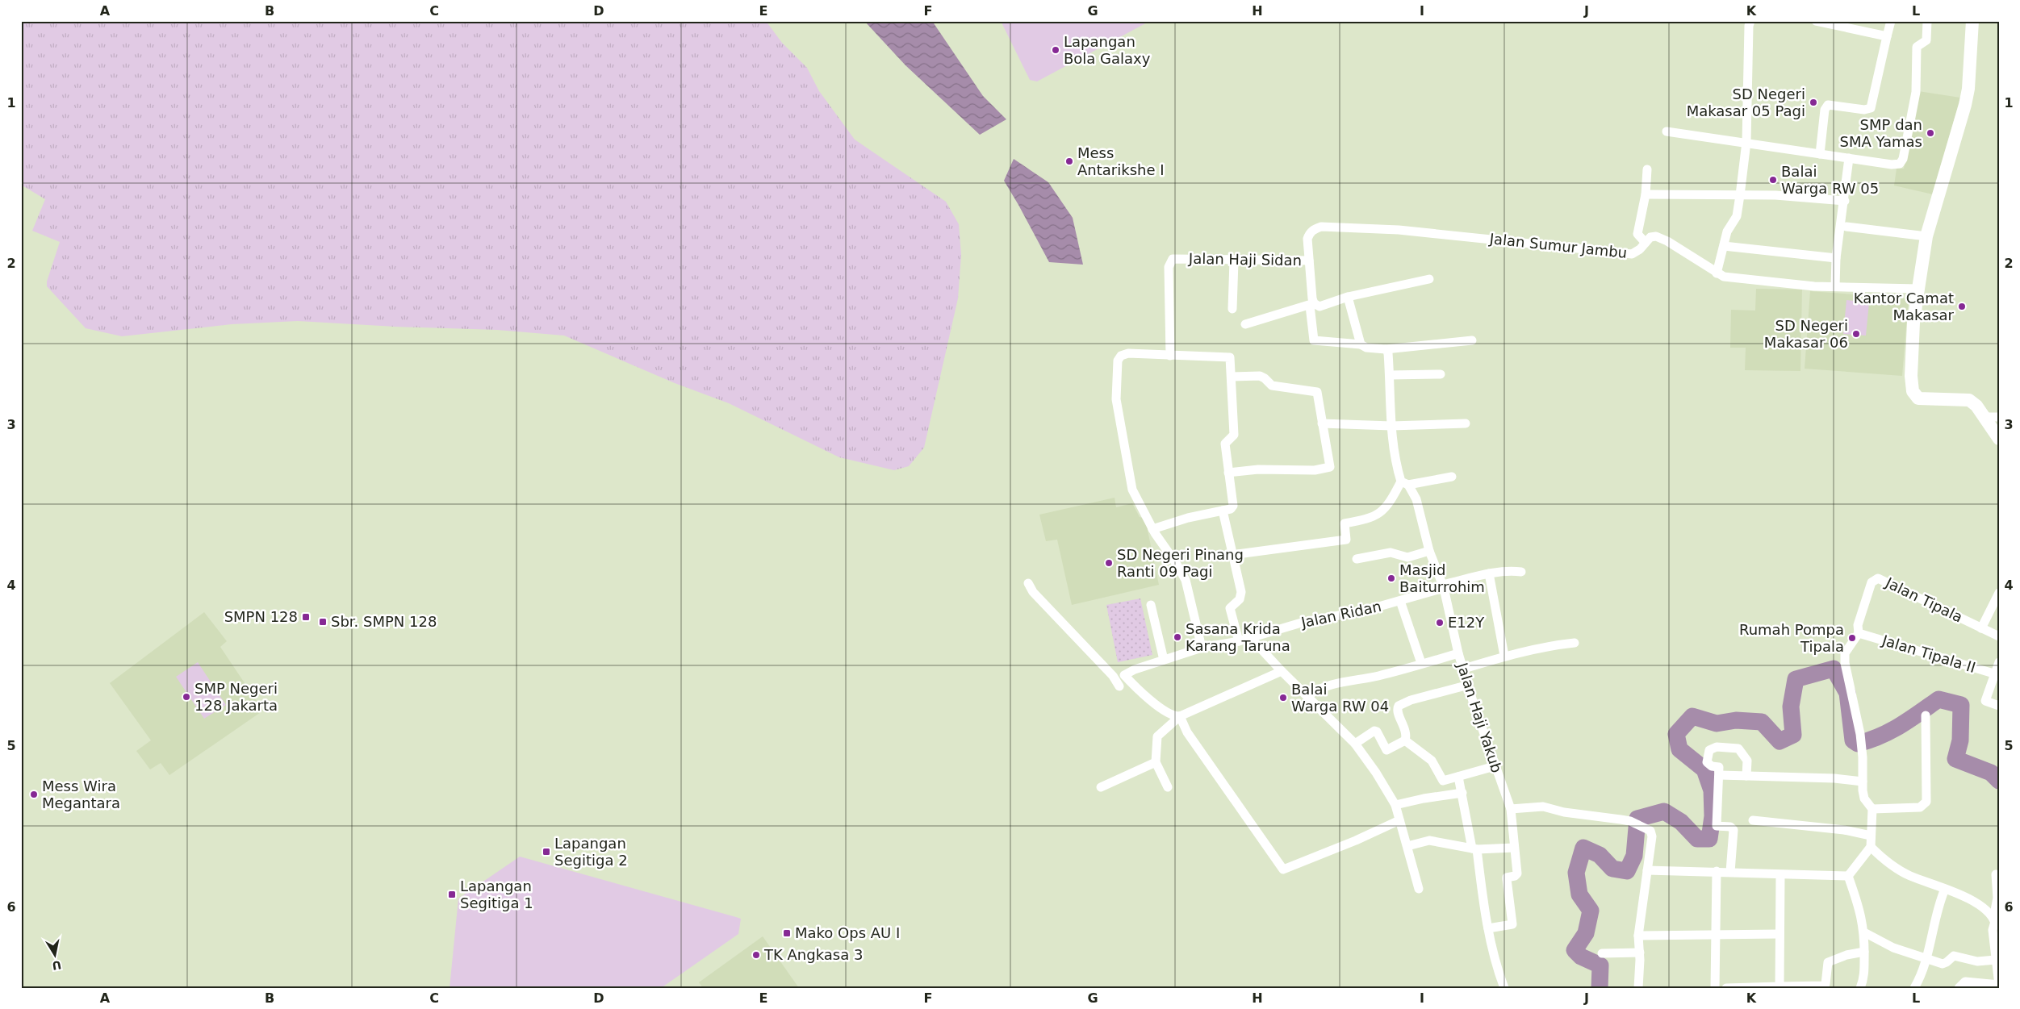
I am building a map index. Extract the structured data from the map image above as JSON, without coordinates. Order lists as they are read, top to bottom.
{
  "streets": {
    "street": [
      "Jalan Sumur Jambu",
      "Jalan Haji Sidan",
      "Jalan Tipala",
      "Jalan Ridan",
      "Jalan Tipala II",
      "Jalan Haji Yakub"
    ]
  },
  "crossings": [
    ["Jalan Sumur Jambu", "Jalan Haji Sidan"],
    ["Jalan Tipala", "Jalan Tipala II"],
    ["Jalan Ridan", "Jalan Haji Yakub"]
  ],
  "places": {
    "other": [
      "Lapangan Bola Galaxy",
      "SD Negeri Makasar 05 Pagi",
      "SMP dan SMA Yamas",
      "Mess Antarikshe I",
      "Balai Warga RW 05",
      "Kantor Camat Makasar",
      "SD Negeri Makasar 06",
      "SD Negeri Pinang Ranti 09 Pagi",
      "Masjid Baiturrohim",
      "E12Y",
      "Sasana Krida Karang Taruna",
      "Rumah Pompa Tipala",
      "SMP Negeri 128 Jakarta",
      "Balai Warga RW 04",
      "Mess Wira Megantara",
      "TK Angkasa 3"
    ],
    "transit": [
      "SMPN 128",
      "Sbr. SMPN 128",
      "Lapangan Segitiga 2",
      "Lapangan Segitiga 1",
      "Mako Ops AU I"
    ]
  },
  "north": "bottom",
  "grid": {
    "columns": [
      "A",
      "B",
      "C",
      "D",
      "E",
      "F",
      "G",
      "H",
      "I",
      "J",
      "K",
      "L"
    ],
    "rows": [
      "1",
      "2",
      "3",
      "4",
      "5",
      "6"
    ]
  }
}
